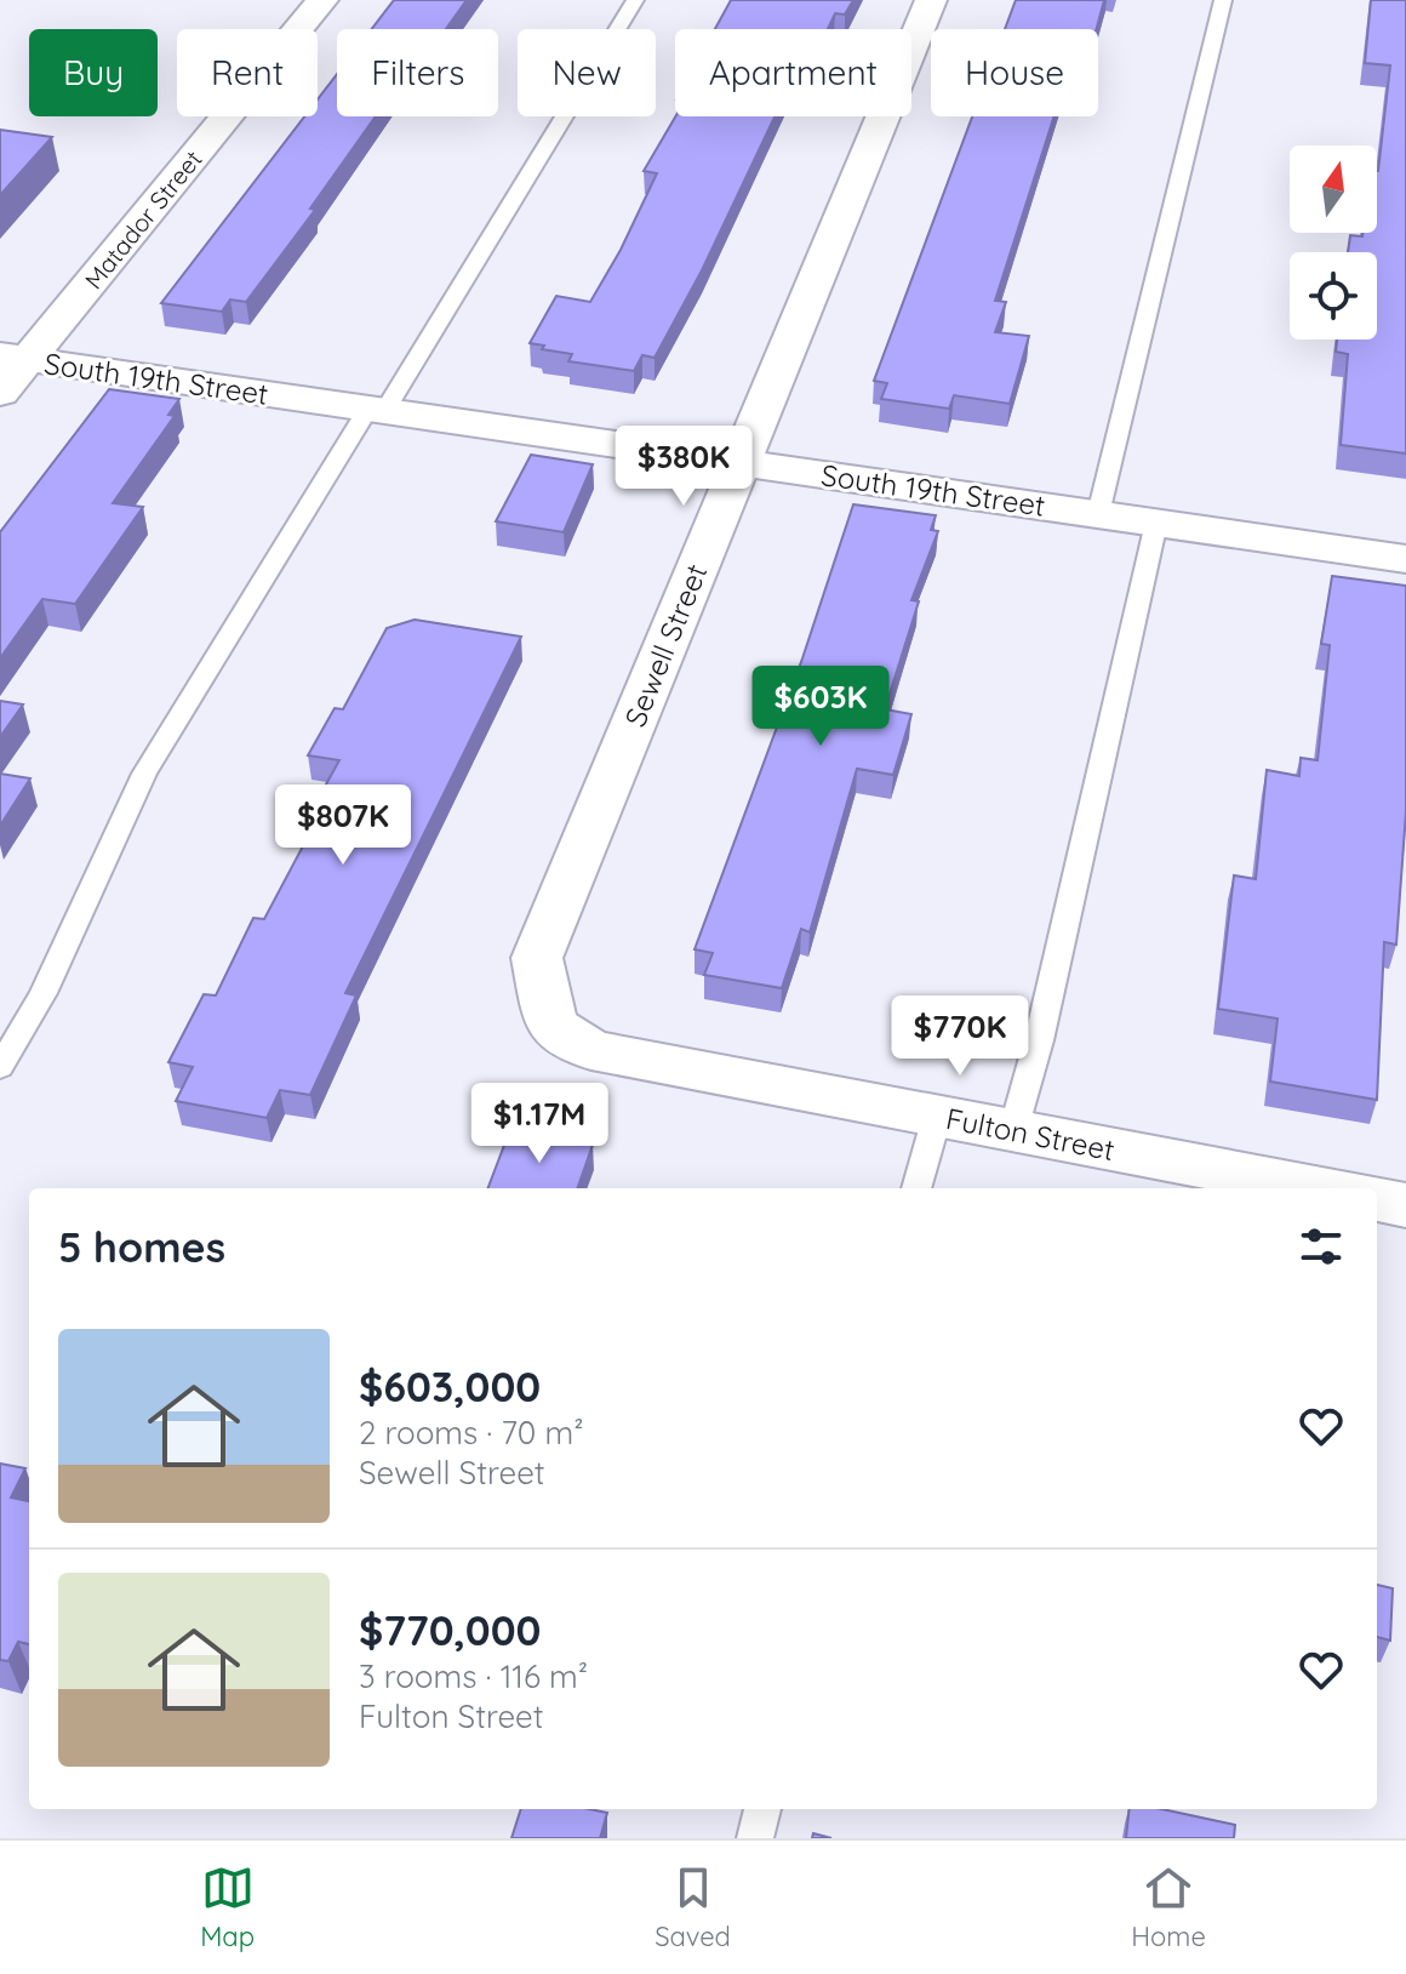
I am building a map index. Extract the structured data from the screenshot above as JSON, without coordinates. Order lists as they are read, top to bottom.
{
  "streets": {
    "street": [
      "Matador Street",
      "South 19th Street",
      "Sewell Street",
      "Fulton Street"
    ]
  },
  "crossings": [
    ["Matador Street", "South 19th Street"],
    ["South 19th Street", "Sewell Street"],
    ["Sewell Street", "Fulton Street"]
  ],
  "north": "top",
  "page": {
    "chip": [
      "Buy",
      "Rent",
      "Filters",
      "New",
      "Apartment",
      "House"
    ],
    "price": [
      "$380K",
      "$603K",
      "$807K",
      "$770K",
      "$1.17M"
    ],
    "heading": "5 homes",
    "list": [
      {
        "name": "$603,000",
        "note": "2 rooms · 70 m² · Sewell Street"
      },
      {
        "name": "$770,000",
        "note": "3 rooms · 116 m² · Fulton Street"
      }
    ],
    "tabs": ["Map", "Saved", "Home"]
  }
}
